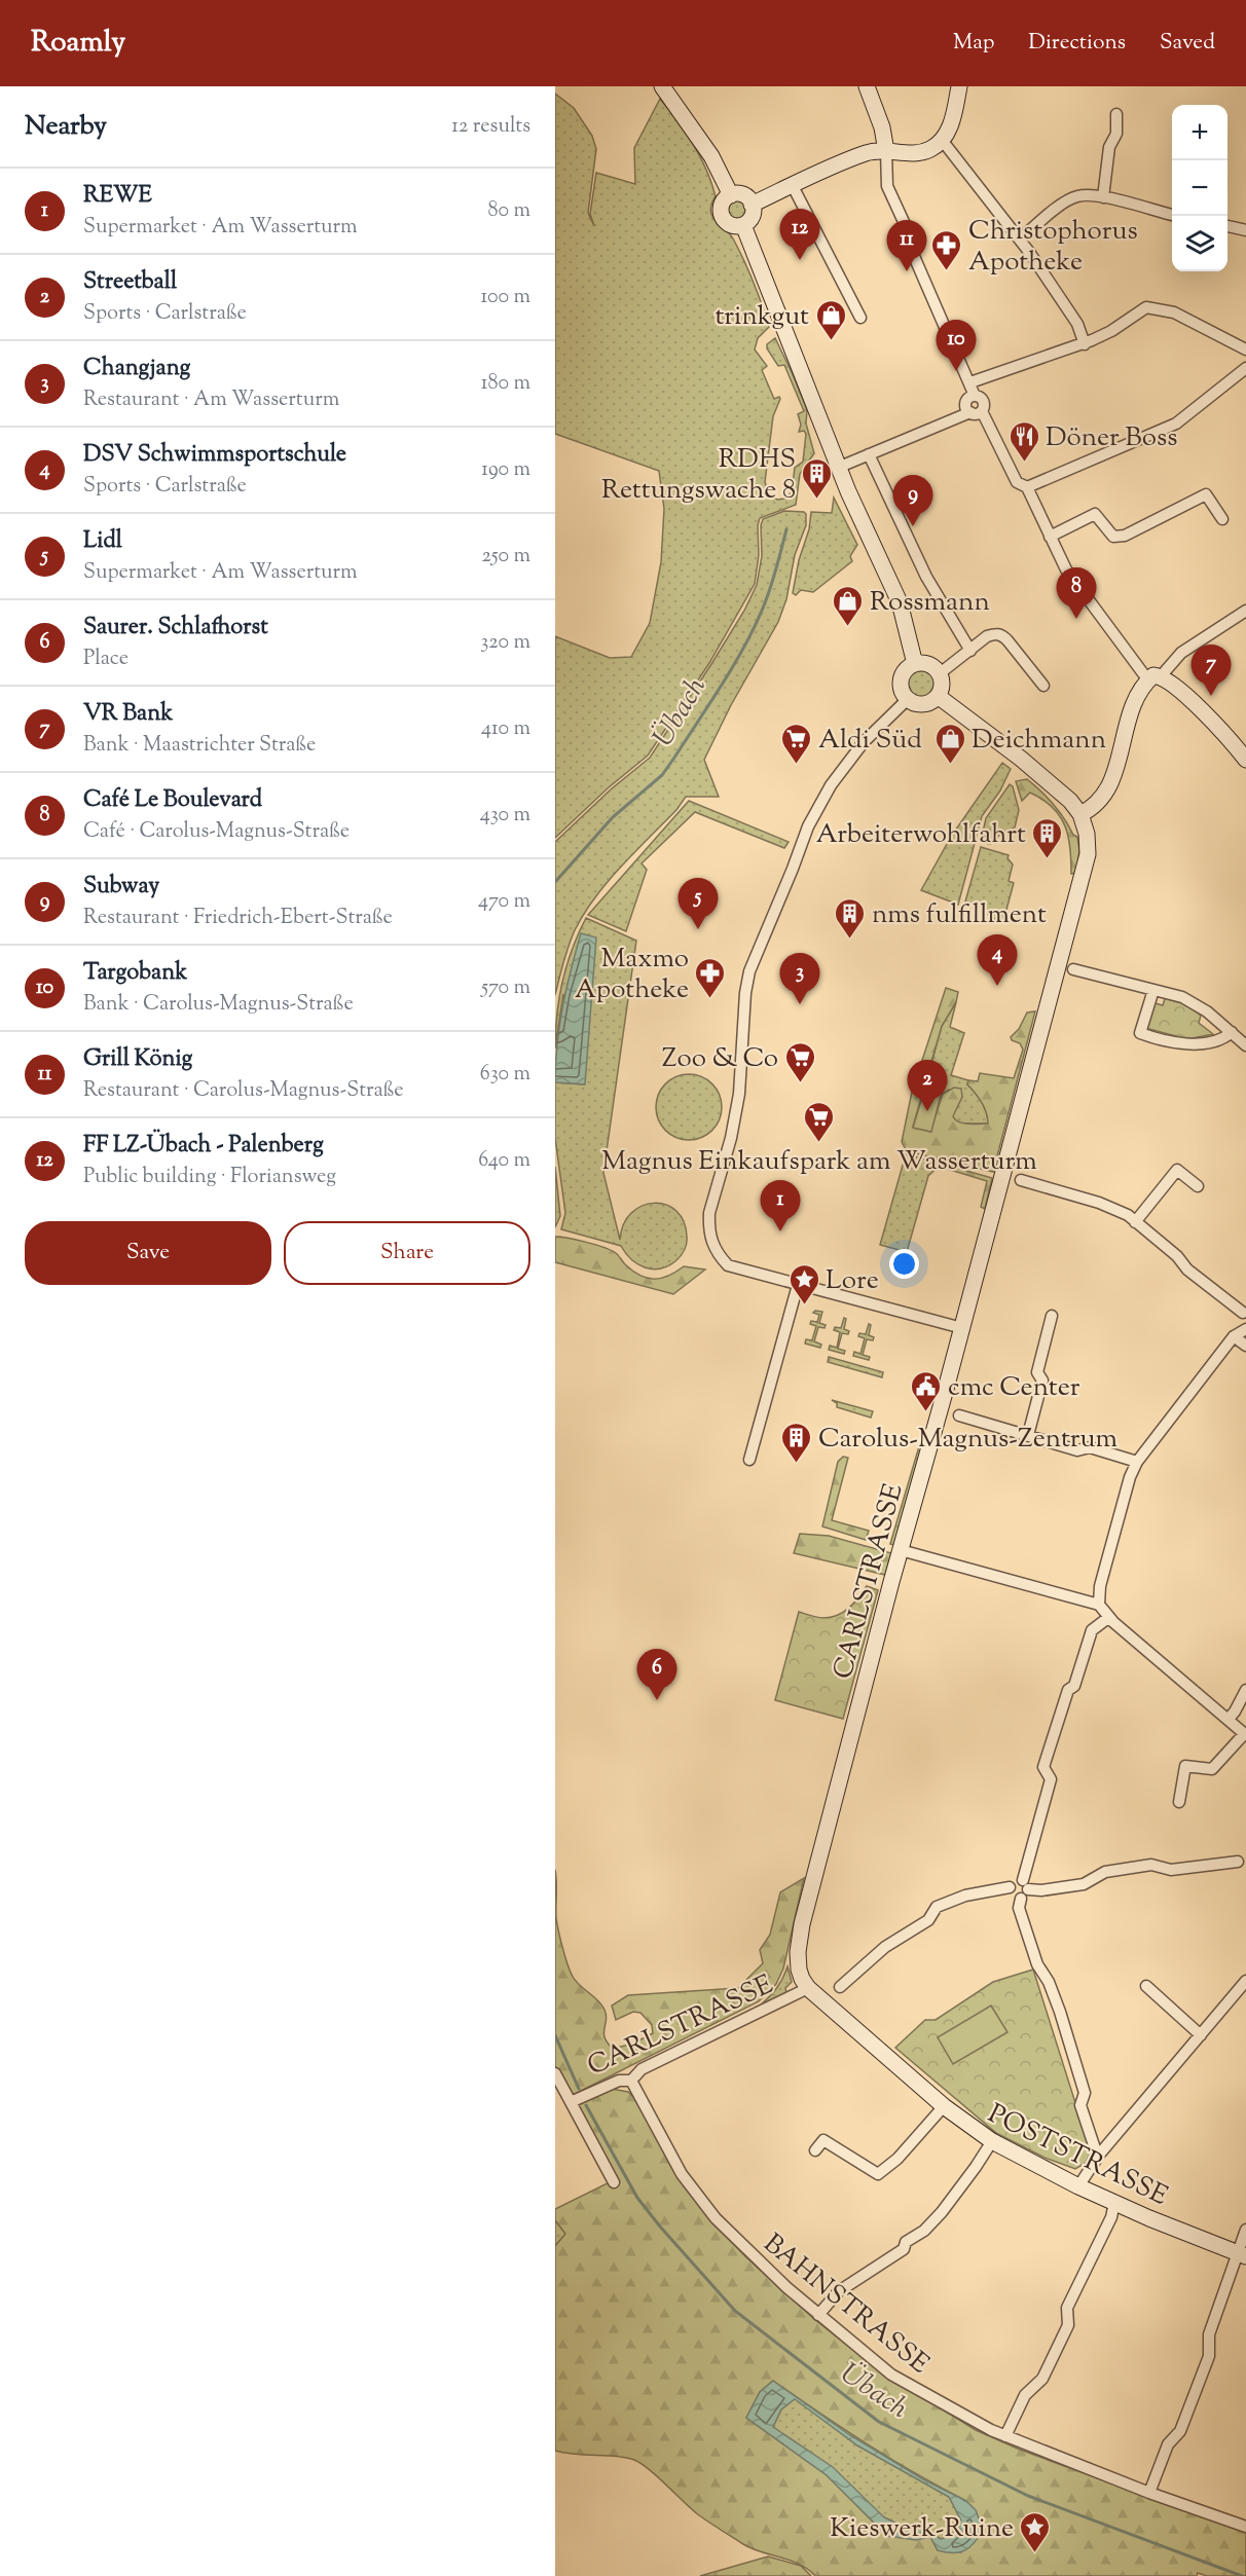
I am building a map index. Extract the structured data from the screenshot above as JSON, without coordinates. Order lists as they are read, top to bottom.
{
  "streets": {
    "main road": ["CARLSTRASSE", "POSTSTRASSE"],
    "street": ["BAHNSTRASSE"]
  },
  "crossings": [
    ["CARLSTRASSE", "POSTSTRASSE"],
    ["CARLSTRASSE", "BAHNSTRASSE"]
  ],
  "water": ["Übach"],
  "places": {
    "pharmacy": ["Christophorus Apotheke", "Maxmo Apotheke"],
    "shop": ["trinkgut", "Rossmann", "Deichmann"],
    "restaurant": ["Döner Boss"],
    "building": [
      "RDHS Rettungswache 8",
      "Arbeiterwohlfahrt",
      "nms fulfillment",
      "Carolus-Magnus-Zentrum"
    ],
    "supermarket": ["Aldi Süd", "Zoo & Co", "Magnus Einkaufspark am Wasserturm"],
    "place": ["Lore", "Kieswerk-Ruine"],
    "public building": ["cmc Center"]
  },
  "page": {
    "header": "Roamly",
    "nav": ["Map", "Directions", "Saved"],
    "heading": ["Nearby", "12 results"],
    "map_buttons": ["+", "−"],
    "list": [
      {
        "mark": "1",
        "name": "REWE",
        "note": "Supermarket · Am Wasserturm",
        "value": "80 m"
      },
      {
        "mark": "2",
        "name": "Streetball",
        "note": "Sports · Carlstraße",
        "value": "100 m"
      },
      {
        "mark": "3",
        "name": "Changjang",
        "note": "Restaurant · Am Wasserturm",
        "value": "180 m"
      },
      {
        "mark": "4",
        "name": "DSV Schwimmsportschule",
        "note": "Sports · Carlstraße",
        "value": "190 m"
      },
      {
        "mark": "5",
        "name": "Lidl",
        "note": "Supermarket · Am Wasserturm",
        "value": "250 m"
      },
      {
        "mark": "6",
        "name": "Saurer. Schlafhorst",
        "note": "Place",
        "value": "320 m"
      },
      {
        "mark": "7",
        "name": "VR Bank",
        "note": "Bank · Maastrichter Straße",
        "value": "410 m"
      },
      {
        "mark": "8",
        "name": "Café Le Boulevard",
        "note": "Café · Carolus-Magnus-Straße",
        "value": "430 m"
      },
      {
        "mark": "9",
        "name": "Subway",
        "note": "Restaurant · Friedrich-Ebert-Straße",
        "value": "470 m"
      },
      {
        "mark": "10",
        "name": "Targobank",
        "note": "Bank · Carolus-Magnus-Straße",
        "value": "570 m"
      },
      {
        "mark": "11",
        "name": "Grill König",
        "note": "Restaurant · Carolus-Magnus-Straße",
        "value": "630 m"
      },
      {
        "mark": "12",
        "name": "FF LZ-Übach - Palenberg",
        "note": "Public building · Floriansweg",
        "value": "640 m"
      }
    ],
    "pins": [
      "12",
      "11",
      "10",
      "9",
      "8",
      "7",
      "5",
      "4",
      "3",
      "2",
      "1",
      "6"
    ],
    "buttons": ["Save", "Share"]
  }
}
